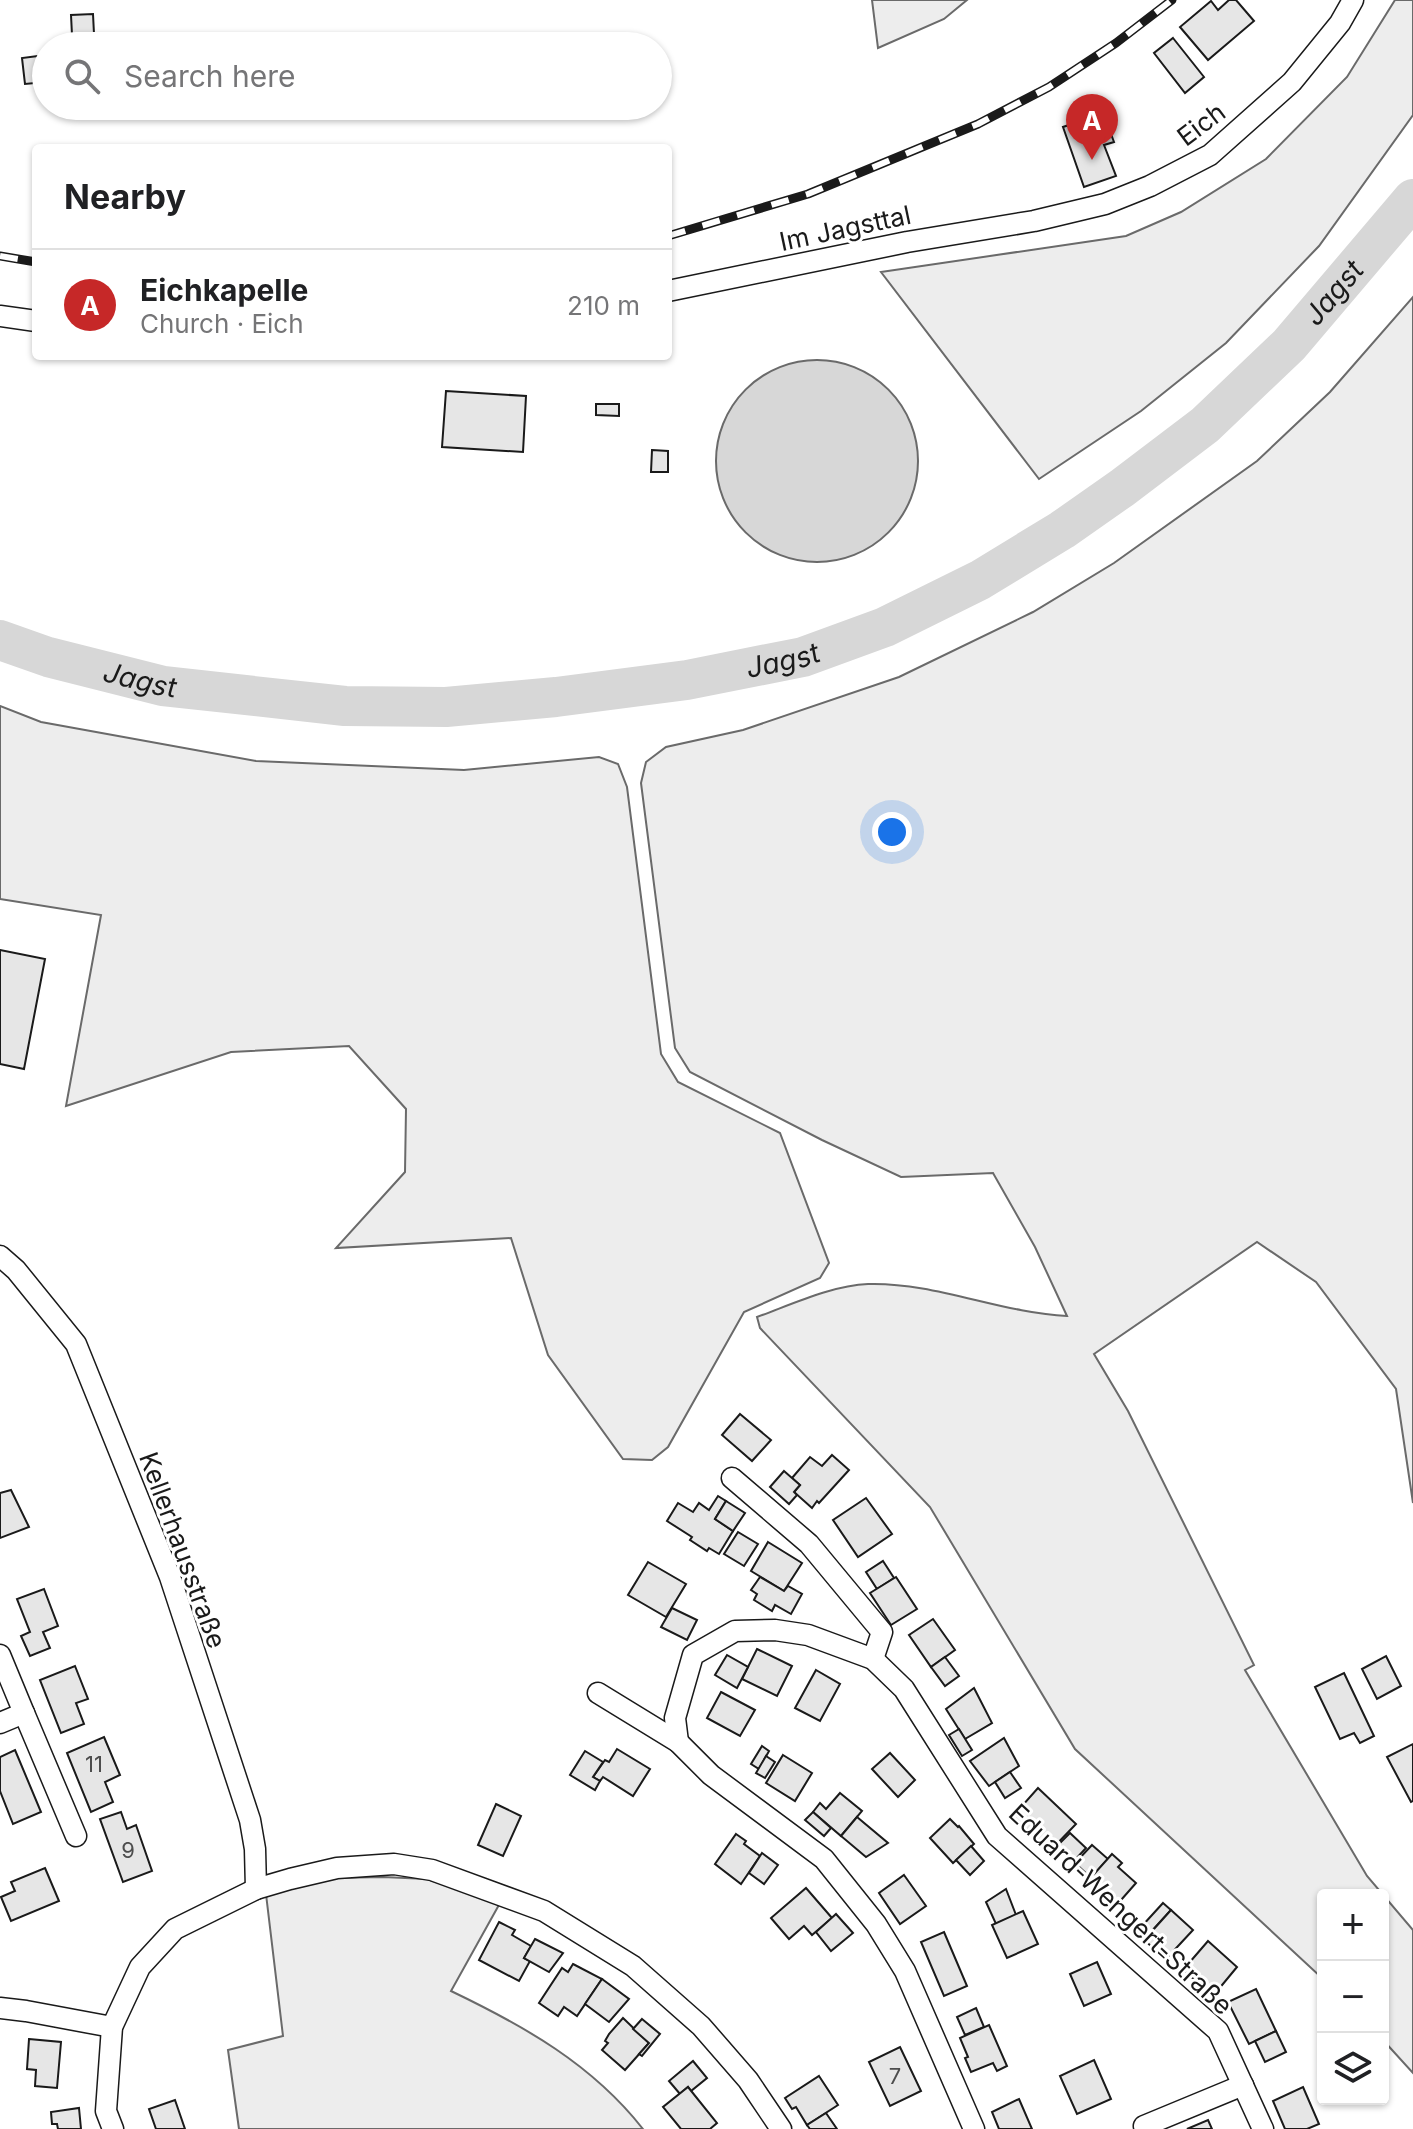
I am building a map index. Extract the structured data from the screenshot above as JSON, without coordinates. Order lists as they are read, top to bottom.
{
  "streets": {
    "street": [
      "Eich",
      "Im Jagsttal",
      "Kellerhausstraße",
      "Eduard-Wengert-Straße"
    ]
  },
  "crossings": [
    ["Eich", "Im Jagsttal"]
  ],
  "water": ["Jagst"],
  "house_numbers": ["11", "9", "7"],
  "page": {
    "search": "Search here",
    "pins": "A",
    "heading": "Nearby",
    "list": [
      {
        "mark": "A",
        "name": "Eichkapelle",
        "note": "Church · Eich",
        "value": "210 m"
      }
    ],
    "map_buttons": ["+", "−"]
  }
}
